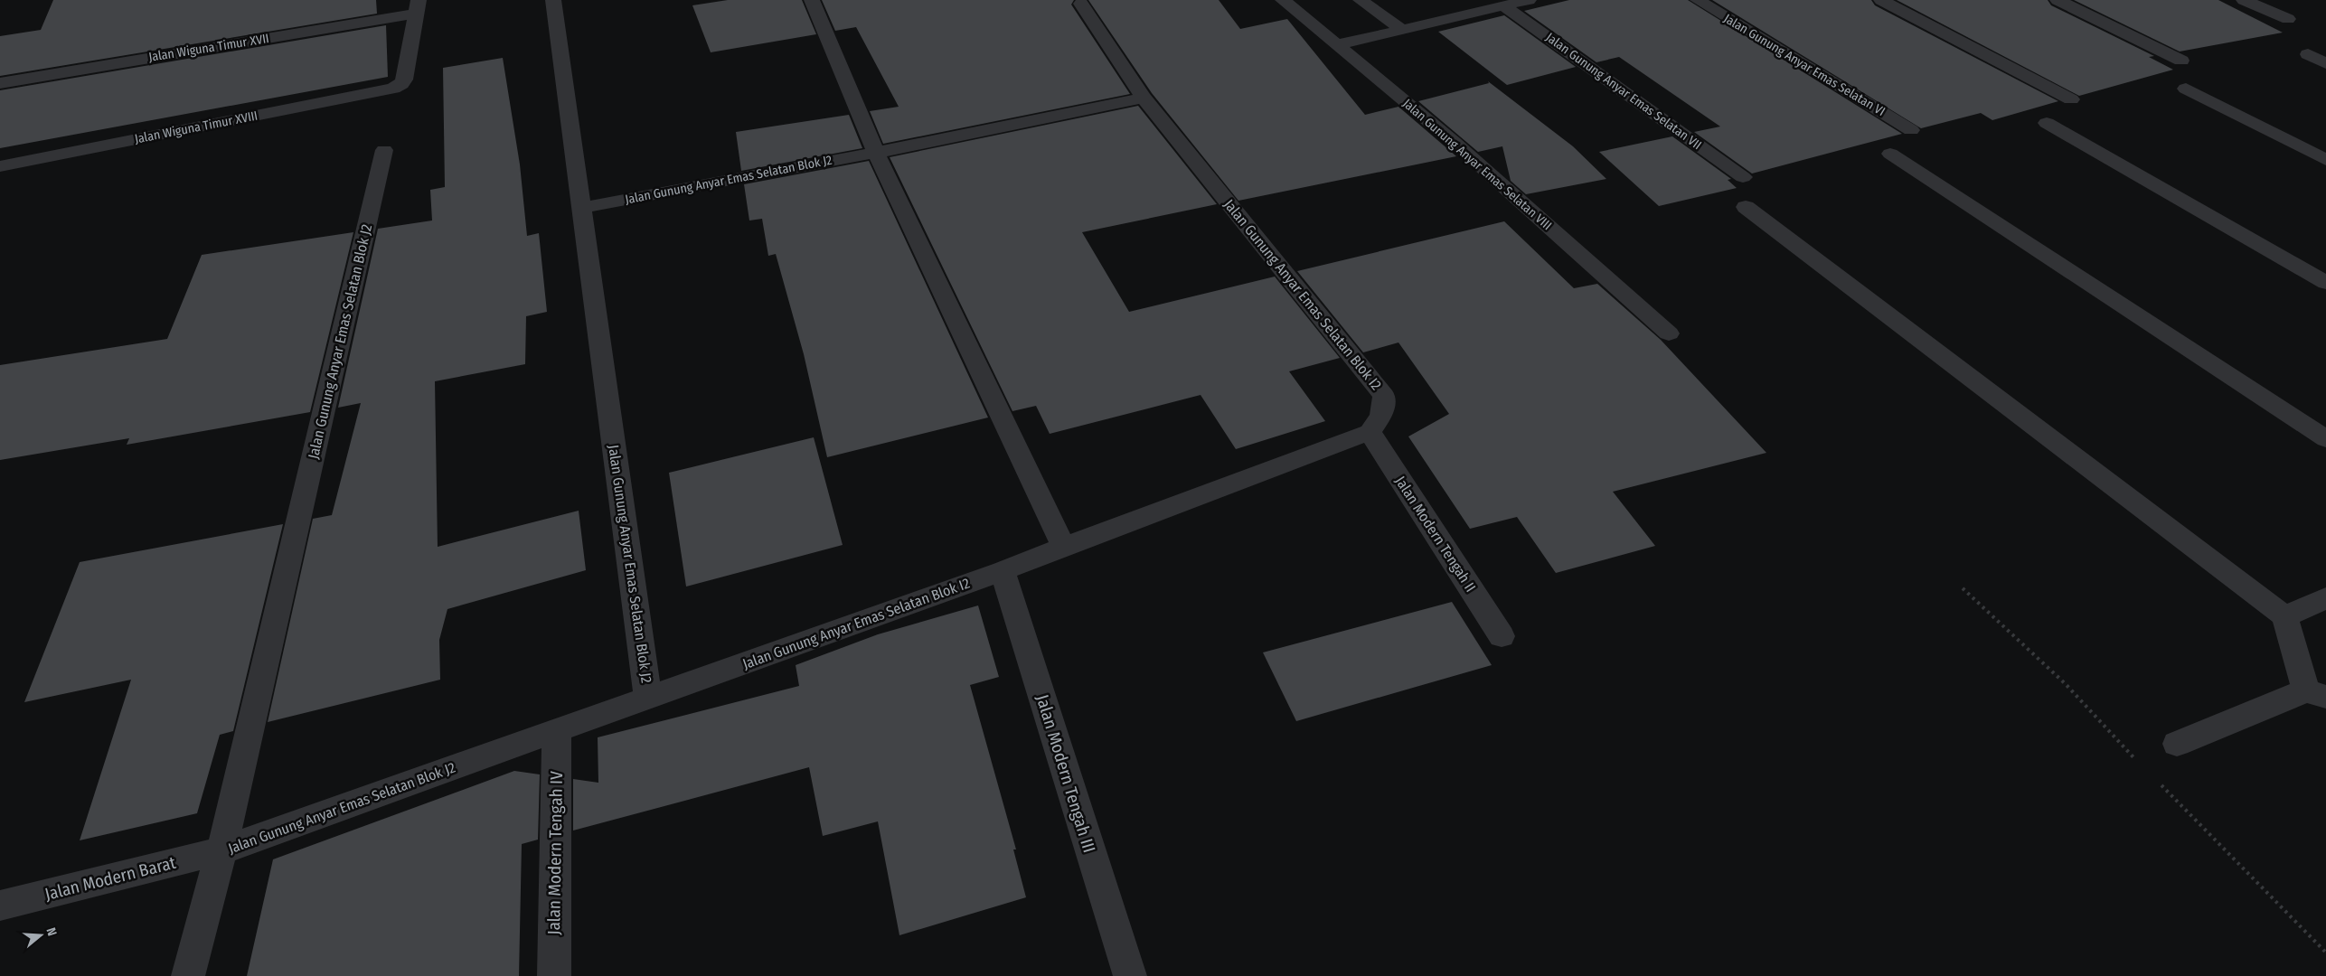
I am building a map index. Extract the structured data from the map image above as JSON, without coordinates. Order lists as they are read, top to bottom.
{
  "streets": {
    "street": [
      "Jalan Wiguna Timur XVII",
      "Jalan Gunung Anyar Emas Selatan VI",
      "Jalan Gunung Anyar Emas Selatan VII",
      "Jalan Wiguna Timur XVIII",
      "Jalan Gunung Anyar Emas Selatan VIII",
      "Jalan Gunung Anyar Emas Selatan Blok J2",
      "Jalan Gunung Anyar Emas Selatan Blok I2",
      "Jalan Modern Tengah II",
      "Jalan Modern Tengah III",
      "Jalan Modern Tengah IV",
      "Jalan Modern Barat"
    ]
  },
  "crossings": [
    ["Jalan Wiguna Timur XVII", "Jalan Wiguna Timur XVIII"],
    ["Jalan Gunung Anyar Emas Selatan Blok J2", "Jalan Gunung Anyar Emas Selatan Blok I2"],
    ["Jalan Gunung Anyar Emas Selatan Blok J2", "Jalan Modern Tengah IV"],
    ["Jalan Gunung Anyar Emas Selatan Blok J2", "Jalan Modern Barat"],
    ["Jalan Gunung Anyar Emas Selatan Blok I2", "Jalan Modern Tengah II"],
    ["Jalan Gunung Anyar Emas Selatan Blok I2", "Jalan Modern Tengah III"]
  ],
  "north": "right"
}
